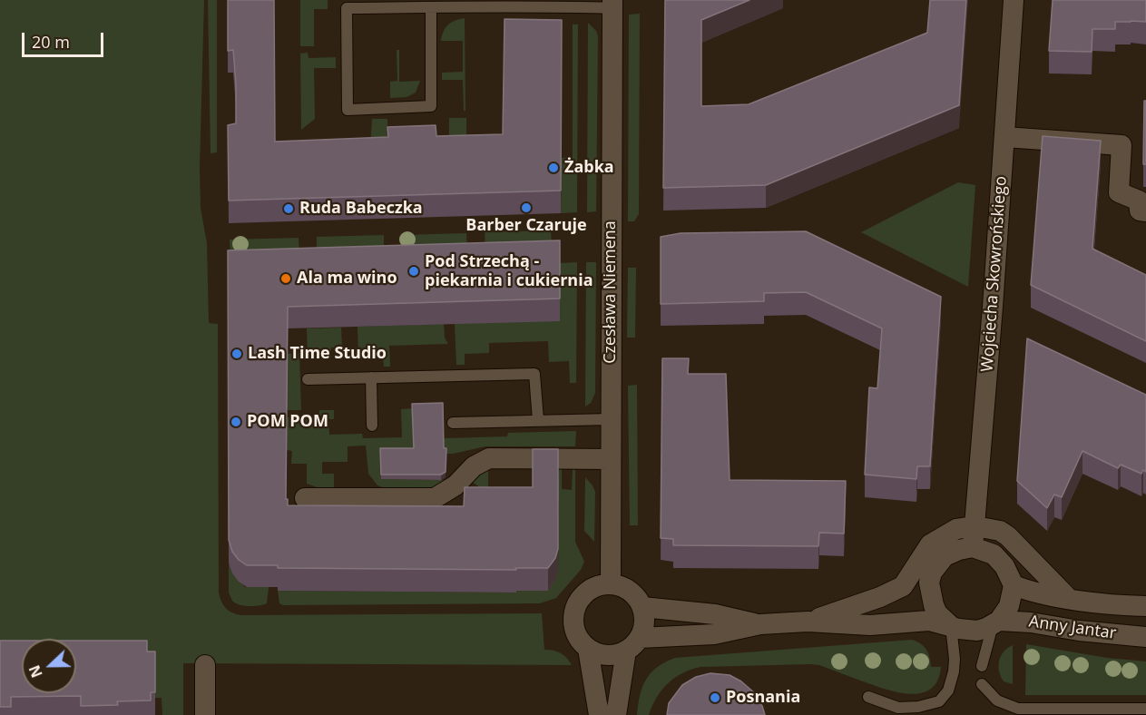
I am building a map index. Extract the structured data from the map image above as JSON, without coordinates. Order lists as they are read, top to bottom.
{
  "streets": {
    "street": ["Wojciecha Skowrońskiego", "Czesława Niemena", "Anny Jantar"]
  },
  "crossings": [
    ["Wojciecha Skowrońskiego", "Anny Jantar"],
    ["Czesława Niemena", "Anny Jantar"]
  ],
  "places": [
    "Żabka",
    "Barber Czaruje",
    "Ruda Babeczka",
    "Pod Strzechą - piekarnia i cukiernia",
    "Ala ma wino",
    "Lash Time Studio",
    "POM POM",
    "Posnania"
  ],
  "scale_bar": "20 m",
  "north": "left"
}
